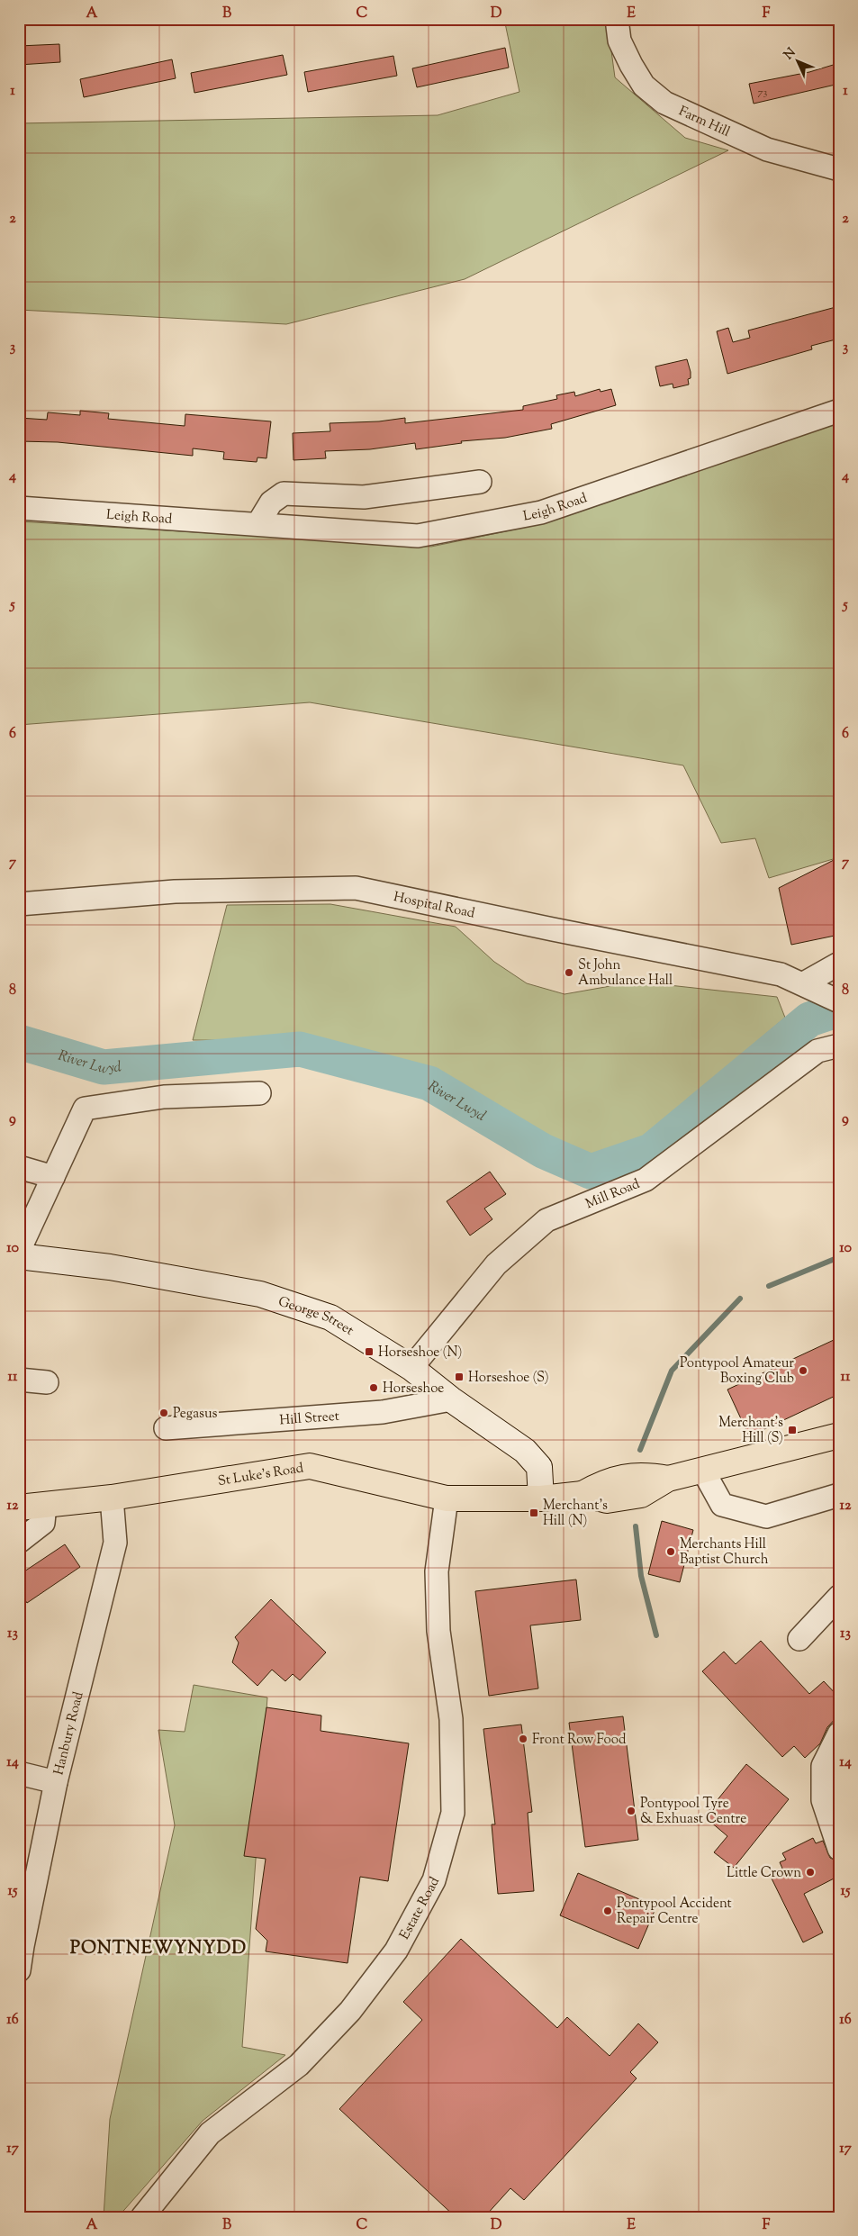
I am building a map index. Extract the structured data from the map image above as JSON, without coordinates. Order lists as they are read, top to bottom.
{
  "streets": {
    "main road": ["George Street", "St Luke's Road"],
    "street": [
      "Farm Hill",
      "Leigh Road",
      "Hospital Road",
      "Mill Road",
      "Hill Street",
      "Hanbury Road",
      "Estate Road"
    ]
  },
  "crossings": [
    ["Mill Road", "George Street"],
    ["George Street", "Hill Street"],
    ["George Street", "St Luke's Road"],
    ["St Luke's Road", "Hanbury Road"],
    ["St Luke's Road", "Estate Road"]
  ],
  "districts": ["PONTNEWYNYDD"],
  "water": ["River Lwyd"],
  "places": {
    "other": [
      "St John Ambulance Hall",
      "Pontypool Amateur Boxing Club",
      "Horseshoe",
      "Pegasus",
      "Merchants Hill Baptist Church",
      "Front Row Food",
      "Pontypool Tyre & Exhuast Centre",
      "Little Crown",
      "Pontypool Accident Repair Centre"
    ],
    "transit": [
      "Horseshoe (N)",
      "Horseshoe (S)",
      "Merchant's Hill (S)",
      "Merchant's Hill (N)"
    ]
  },
  "house_numbers": ["73"],
  "north": "top left",
  "grid": {
    "columns": [
      "A",
      "B",
      "C",
      "D",
      "E",
      "F"
    ],
    "rows": [
      "1",
      "2",
      "3",
      "4",
      "5",
      "6",
      "7",
      "8",
      "9",
      "10",
      "11",
      "12",
      "13",
      "14",
      "15",
      "16",
      "17"
    ]
  }
}
